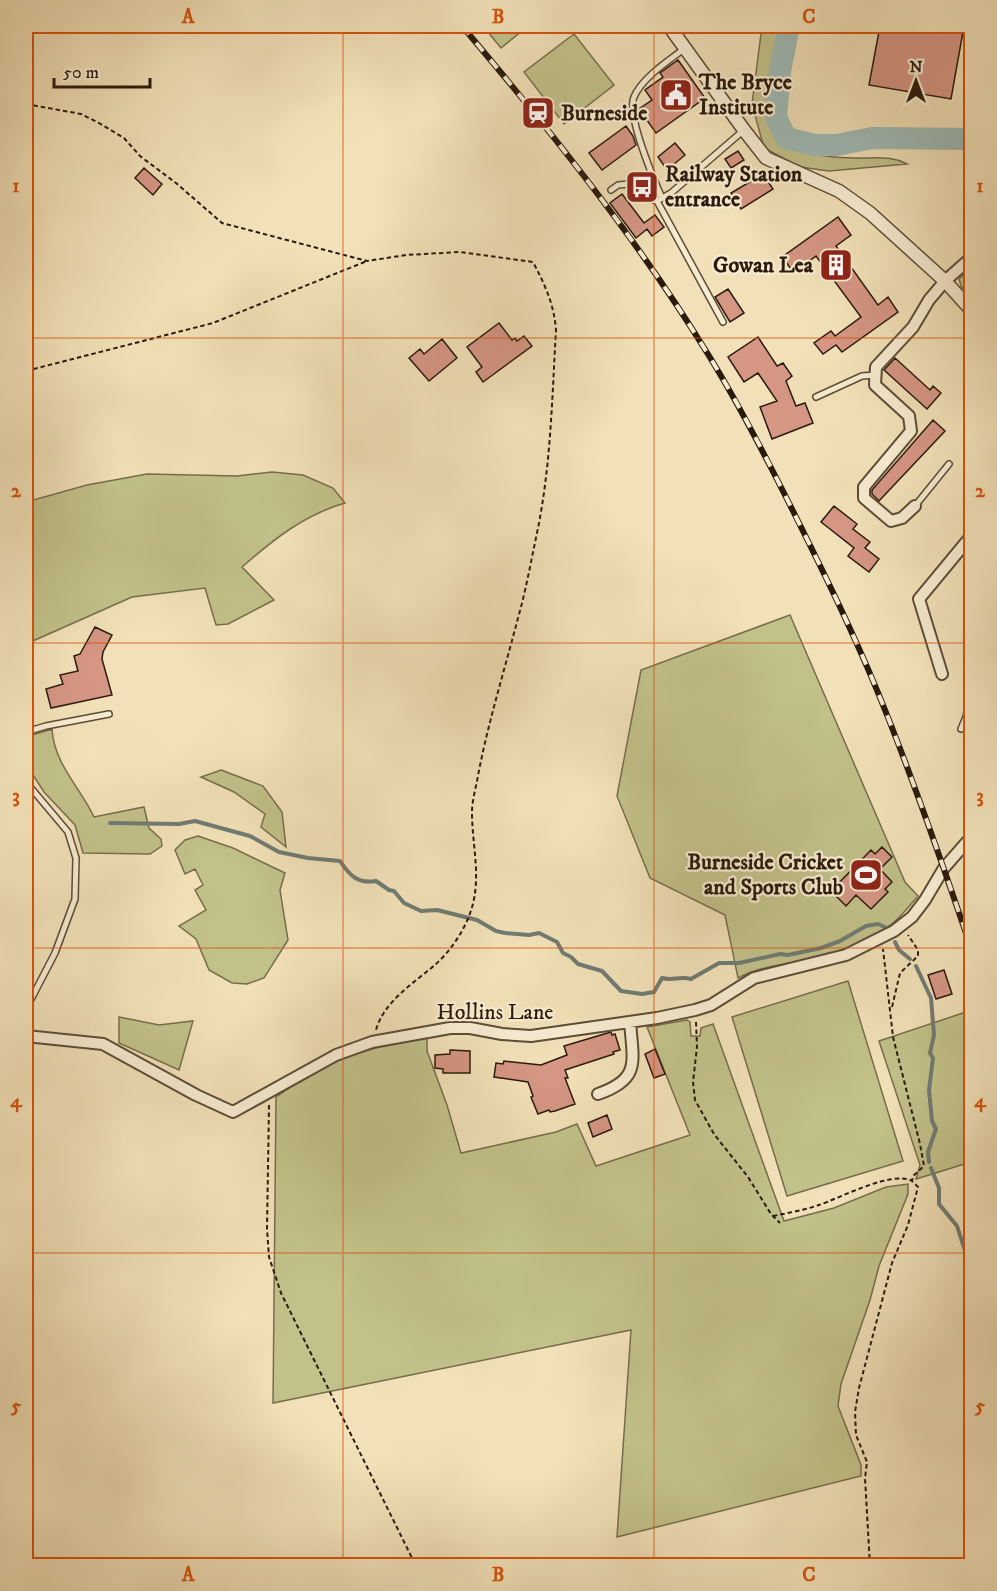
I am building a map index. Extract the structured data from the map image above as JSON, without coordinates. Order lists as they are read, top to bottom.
{
  "streets": {
    "street": ["Hollins Lane"]
  },
  "places": {
    "public building": ["The Bryce Institute"],
    "station": ["Burneside"],
    "bus stop": ["Railway Station entrance"],
    "building": ["Gowan Lea"],
    "sports": ["Burneside Cricket and Sports Club"]
  },
  "scale_bar": "50 m",
  "north": "top",
  "grid": {
    "columns": ["A", "B", "C"],
    "rows": [
      "1",
      "2",
      "3",
      "4",
      "5"
    ]
  }
}
